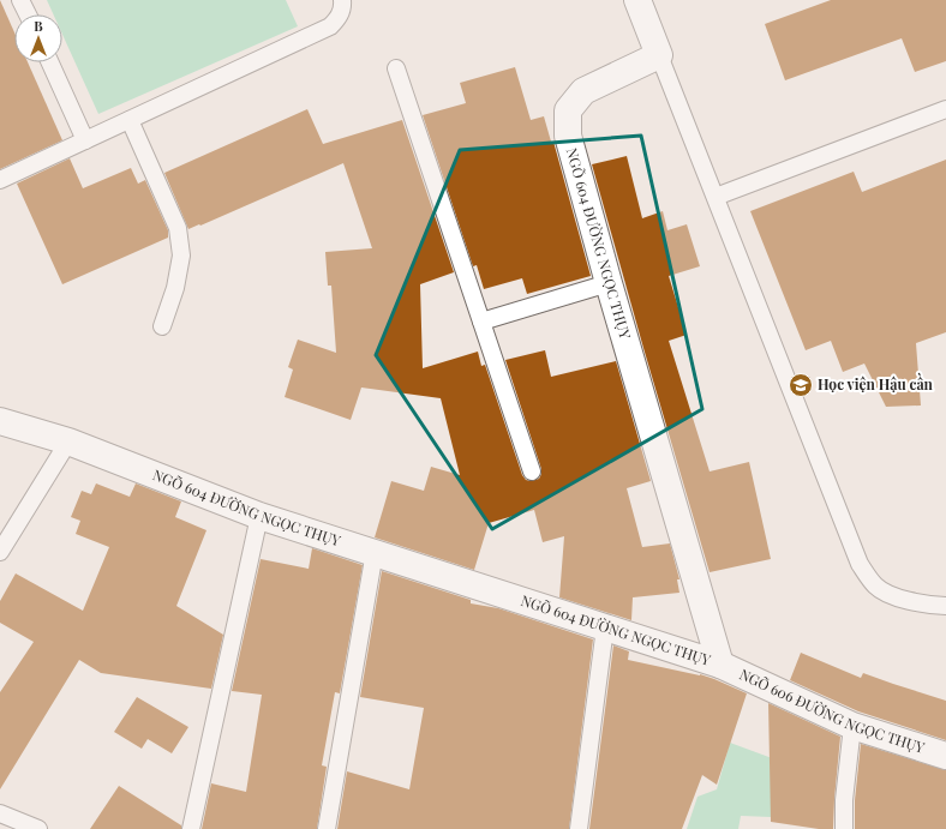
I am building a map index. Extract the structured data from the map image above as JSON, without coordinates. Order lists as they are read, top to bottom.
{
  "streets": {
    "street": ["NGÕ 604 ĐƯỜNG NGỌC THỤY", "NGÕ 606 ĐƯỜNG NGỌC THỤY"]
  },
  "crossings": [
    ["NGÕ 604 ĐƯỜNG NGỌC THỤY", "NGÕ 606 ĐƯỜNG NGỌC THỤY"]
  ],
  "places": {
    "school or university": ["Học viện Hậu cần"]
  },
  "north": "top"
}
